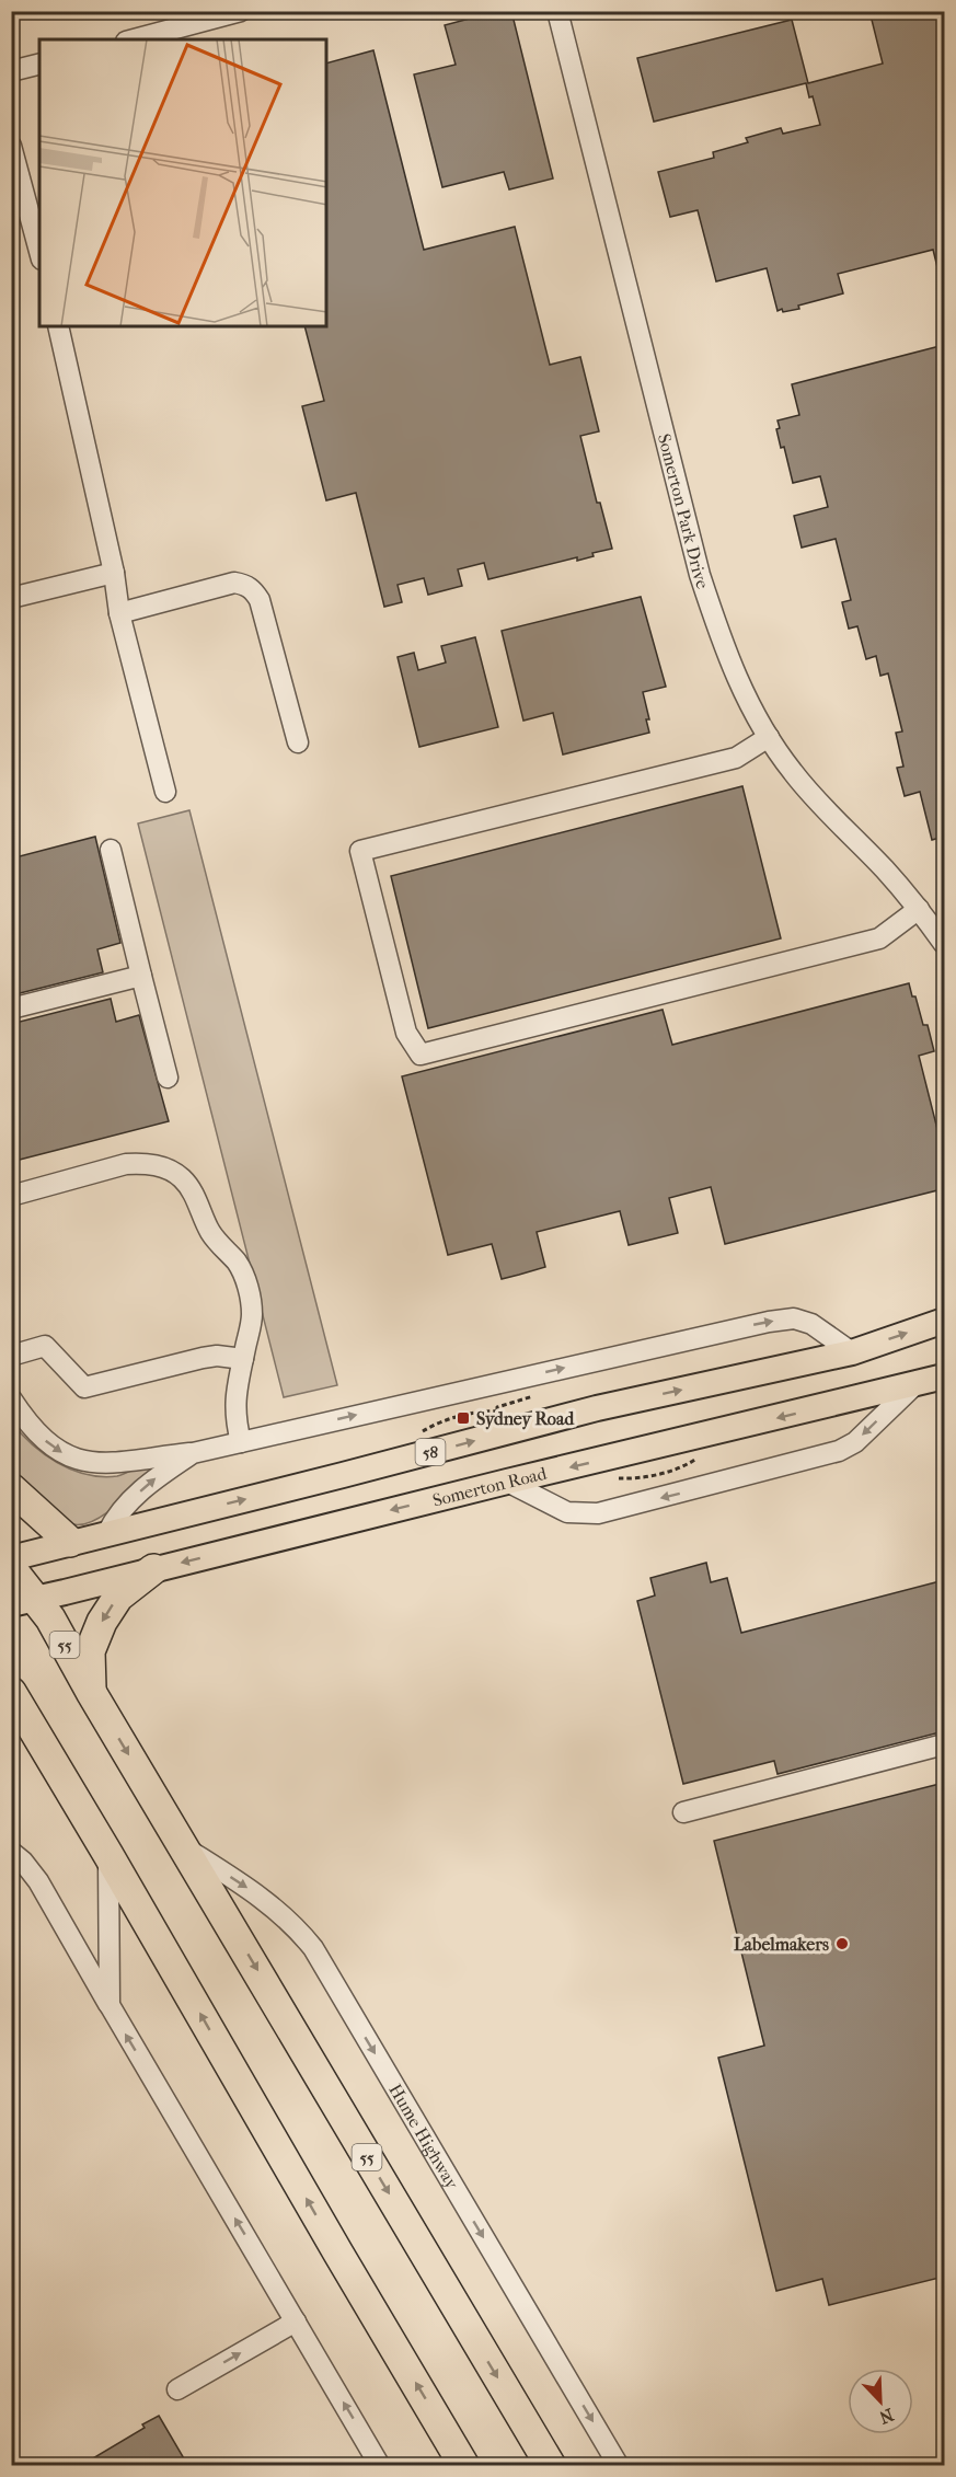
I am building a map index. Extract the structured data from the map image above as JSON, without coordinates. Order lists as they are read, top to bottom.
{
  "streets": {
    "highway": ["55", "Hume Highway"],
    "main road": ["58", "Somerton Road"],
    "street": ["Somerton Park Drive"]
  },
  "crossings": [
    ["Somerton Road", "Hume Highway"]
  ],
  "places": {
    "transit": ["Sydney Road"],
    "other": ["Labelmakers"]
  },
  "north": "bottom right"
}
